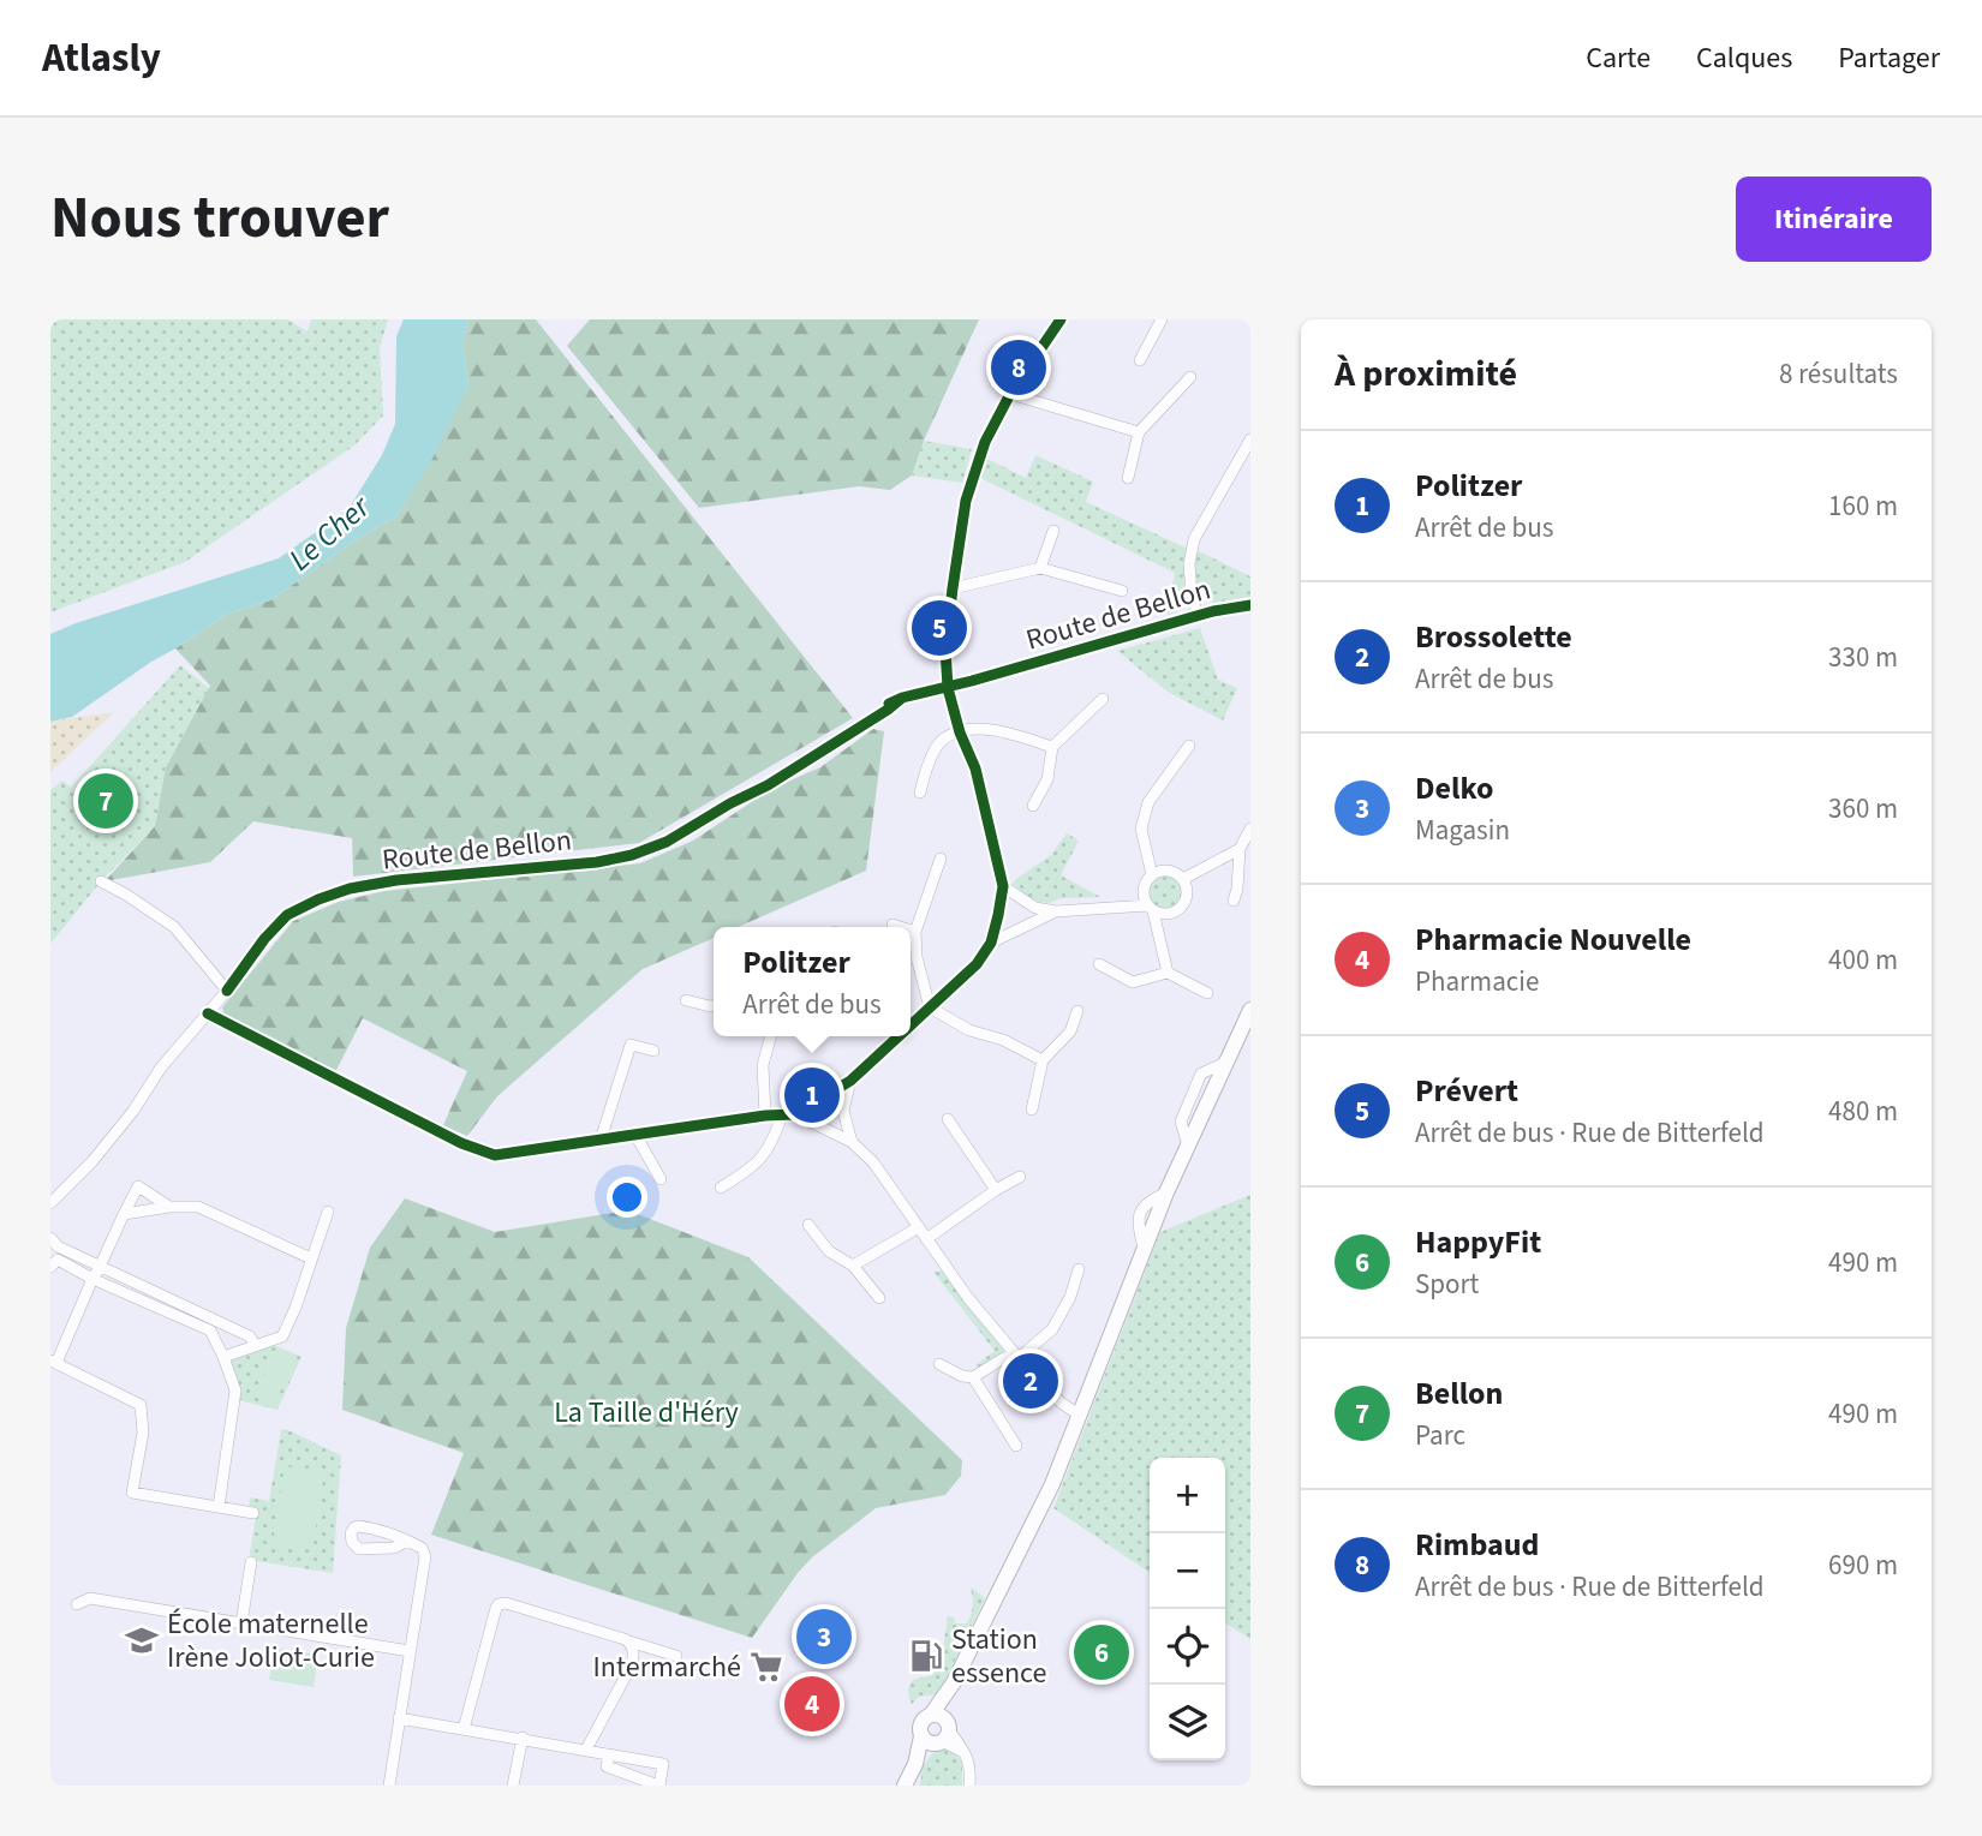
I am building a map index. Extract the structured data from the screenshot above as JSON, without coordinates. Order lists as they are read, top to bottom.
{
  "streets": {
    "street": ["Route de Bellon"]
  },
  "water": ["Le Cher"],
  "parks": ["La Taille d'Héry"],
  "places": {
    "school or university": ["École maternelle Irène Joliot-Curie"],
    "fuel station": ["Station essence"],
    "supermarket": ["Intermarché"]
  },
  "page": {
    "header": "Atlasly",
    "nav": ["Carte", "Calques", "Partager"],
    "title": "Nous trouver",
    "buttons": "Itinéraire",
    "heading": ["À proximité", "8 résultats"],
    "pins": [
      "8",
      "5",
      "7",
      "1",
      "2",
      "3",
      "6",
      "4"
    ],
    "list": [
      {
        "mark": "1",
        "name": "Politzer",
        "note": "Arrêt de bus",
        "value": "160 m"
      },
      {
        "mark": "2",
        "name": "Brossolette",
        "note": "Arrêt de bus",
        "value": "330 m"
      },
      {
        "mark": "3",
        "name": "Delko",
        "note": "Magasin",
        "value": "360 m"
      },
      {
        "mark": "4",
        "name": "Pharmacie Nouvelle",
        "note": "Pharmacie",
        "value": "400 m"
      },
      {
        "mark": "5",
        "name": "Prévert",
        "note": "Arrêt de bus · Rue de Bitterfeld",
        "value": "480 m"
      },
      {
        "mark": "6",
        "name": "HappyFit",
        "note": "Sport",
        "value": "490 m"
      },
      {
        "mark": "7",
        "name": "Bellon",
        "note": "Parc",
        "value": "490 m"
      },
      {
        "mark": "8",
        "name": "Rimbaud",
        "note": "Arrêt de bus · Rue de Bitterfeld",
        "value": "690 m"
      }
    ],
    "popup": ["Politzer", "Arrêt de bus"],
    "map_buttons": ["+", "−"]
  }
}
